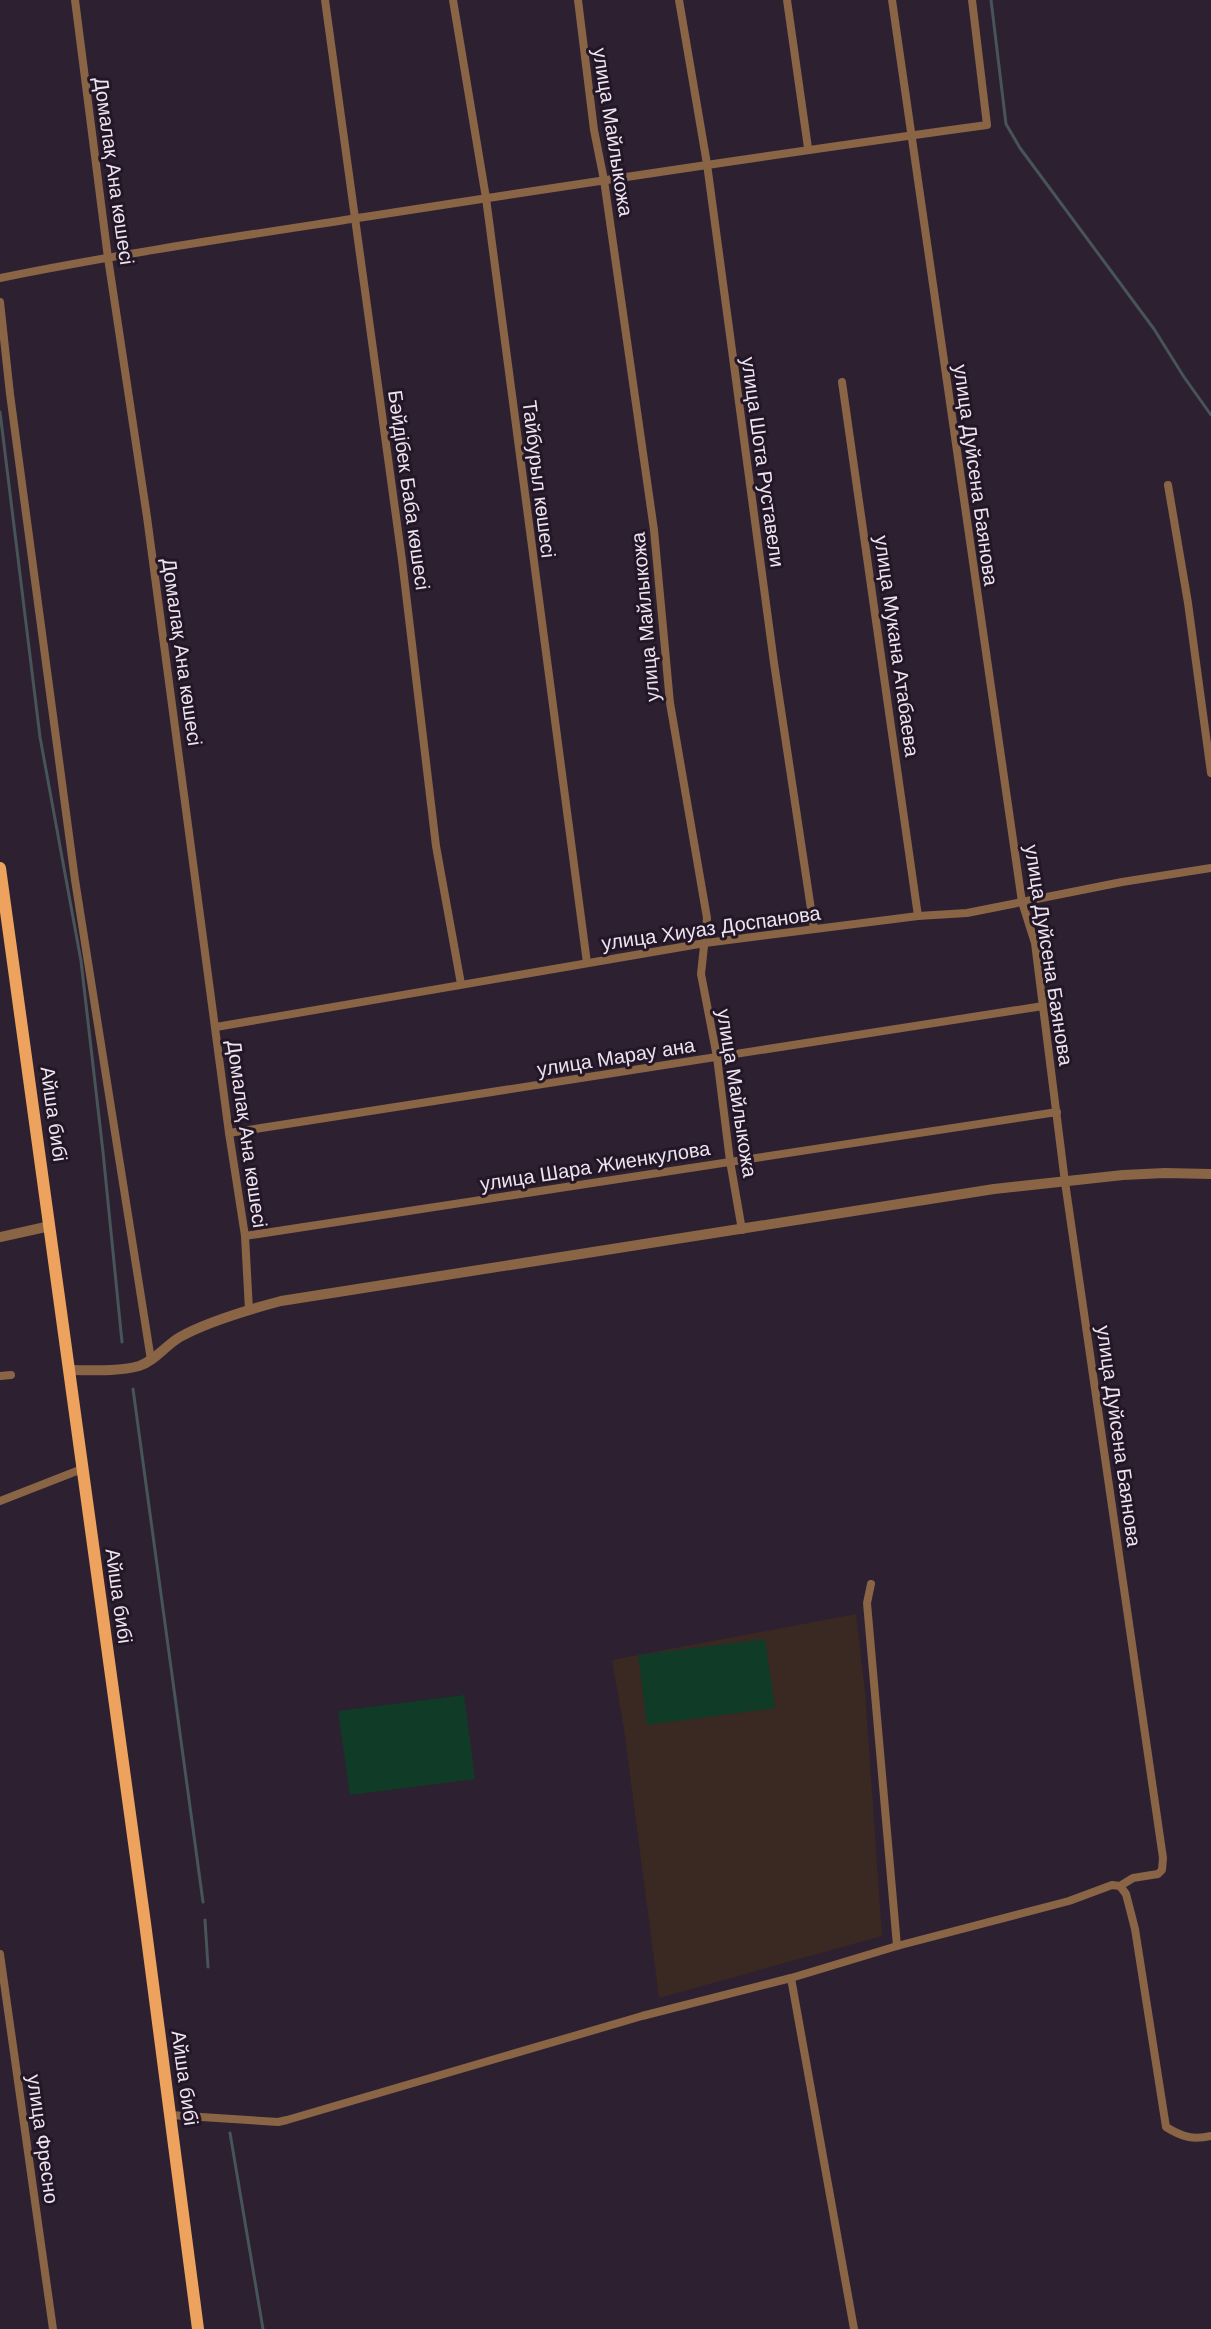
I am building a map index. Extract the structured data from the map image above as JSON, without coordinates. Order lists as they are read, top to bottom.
{
  "streets": {
    "main road": ["Айша бибі"],
    "street": [
      "улица Майлыкожа",
      "Домалақ Ана көшесі",
      "улица Шота Руставели",
      "улица Дуйсена Баянова",
      "Тайбурыл көшесі",
      "Бәйдібек Баба көшесі",
      "улица Мукана Атабаева",
      "улица Хиуаз Доспанова",
      "улица Марау ана",
      "улица Шара Жиенкулова",
      "улица Фресно"
    ]
  },
  "crossings": [
    ["улица Майлыкожа", "улица Хиуаз Доспанова"],
    ["улица Майлыкожа", "улица Марау ана"],
    ["улица Майлыкожа", "улица Шара Жиенкулова"],
    ["Домалақ Ана көшесі", "улица Хиуаз Доспанова"],
    ["Домалақ Ана көшесі", "улица Марау ана"],
    ["Домалақ Ана көшесі", "улица Шара Жиенкулова"],
    ["улица Шота Руставели", "улица Хиуаз Доспанова"],
    ["улица Дуйсена Баянова", "улица Хиуаз Доспанова"],
    ["улица Дуйсена Баянова", "улица Марау ана"],
    ["улица Дуйсена Баянова", "улица Шара Жиенкулова"],
    ["Тайбурыл көшесі", "улица Хиуаз Доспанова"],
    ["Бәйдібек Баба көшесі", "улица Хиуаз Доспанова"],
    ["улица Мукана Атабаева", "улица Хиуаз Доспанова"]
  ]
}
